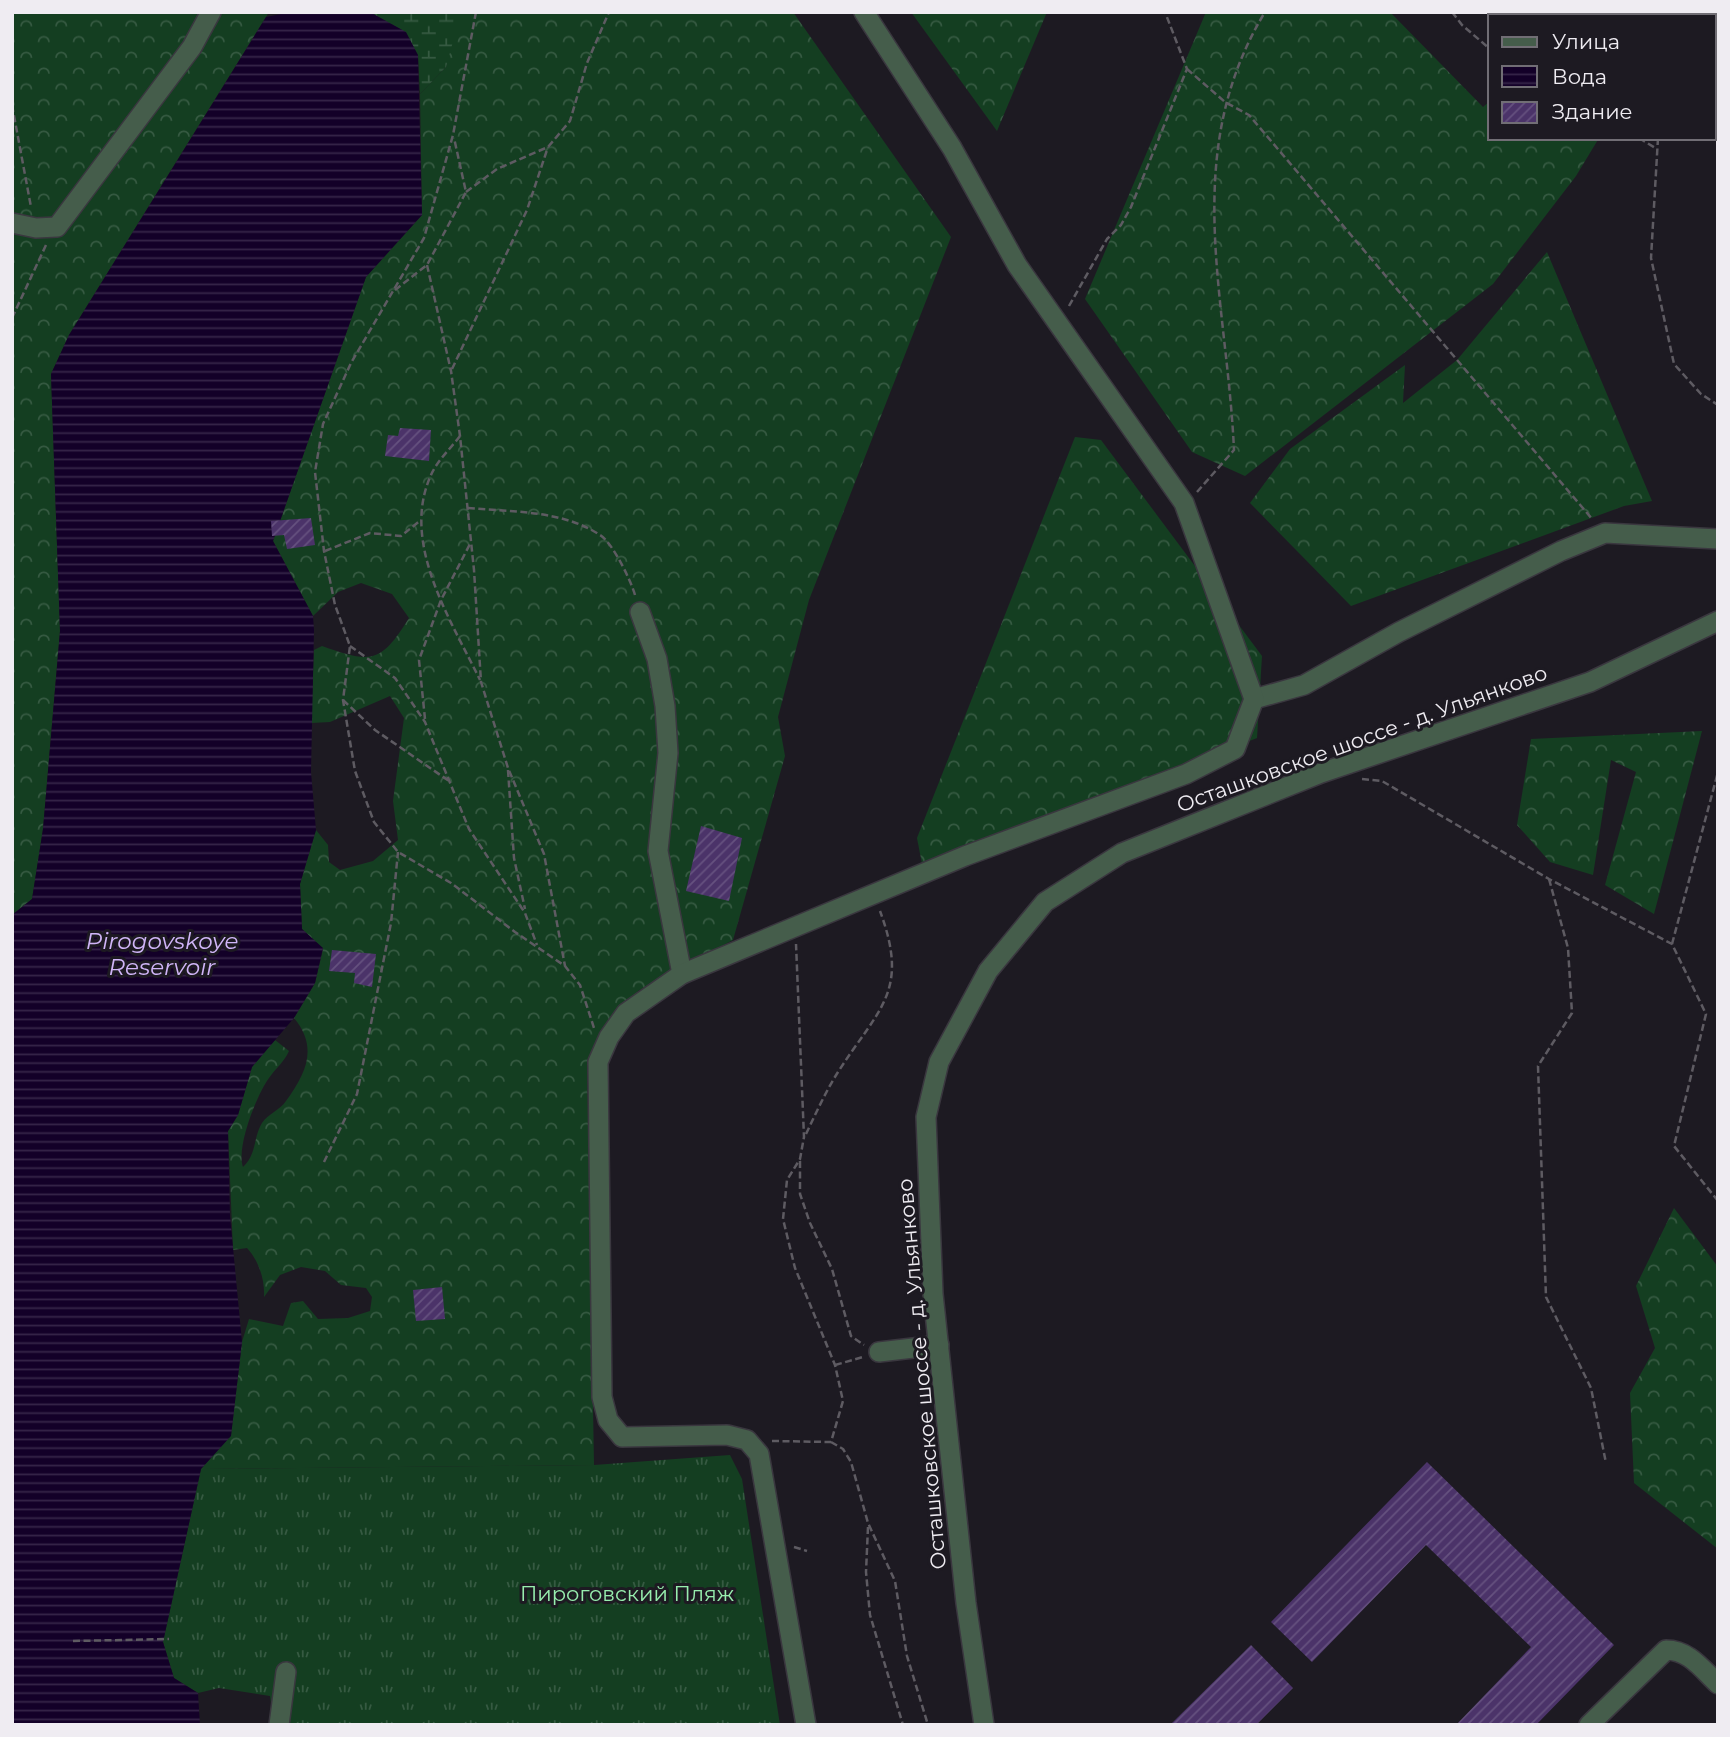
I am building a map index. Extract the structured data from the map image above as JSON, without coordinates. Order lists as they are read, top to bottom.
{
  "streets": {
    "street": ["Осташковское шоссе - д. Ульянково"]
  },
  "water": ["Pirogovskoye Reservoir"],
  "parks": ["Пироговский Пляж"],
  "legend": ["Улица", "Вода", "Здание"]
}
